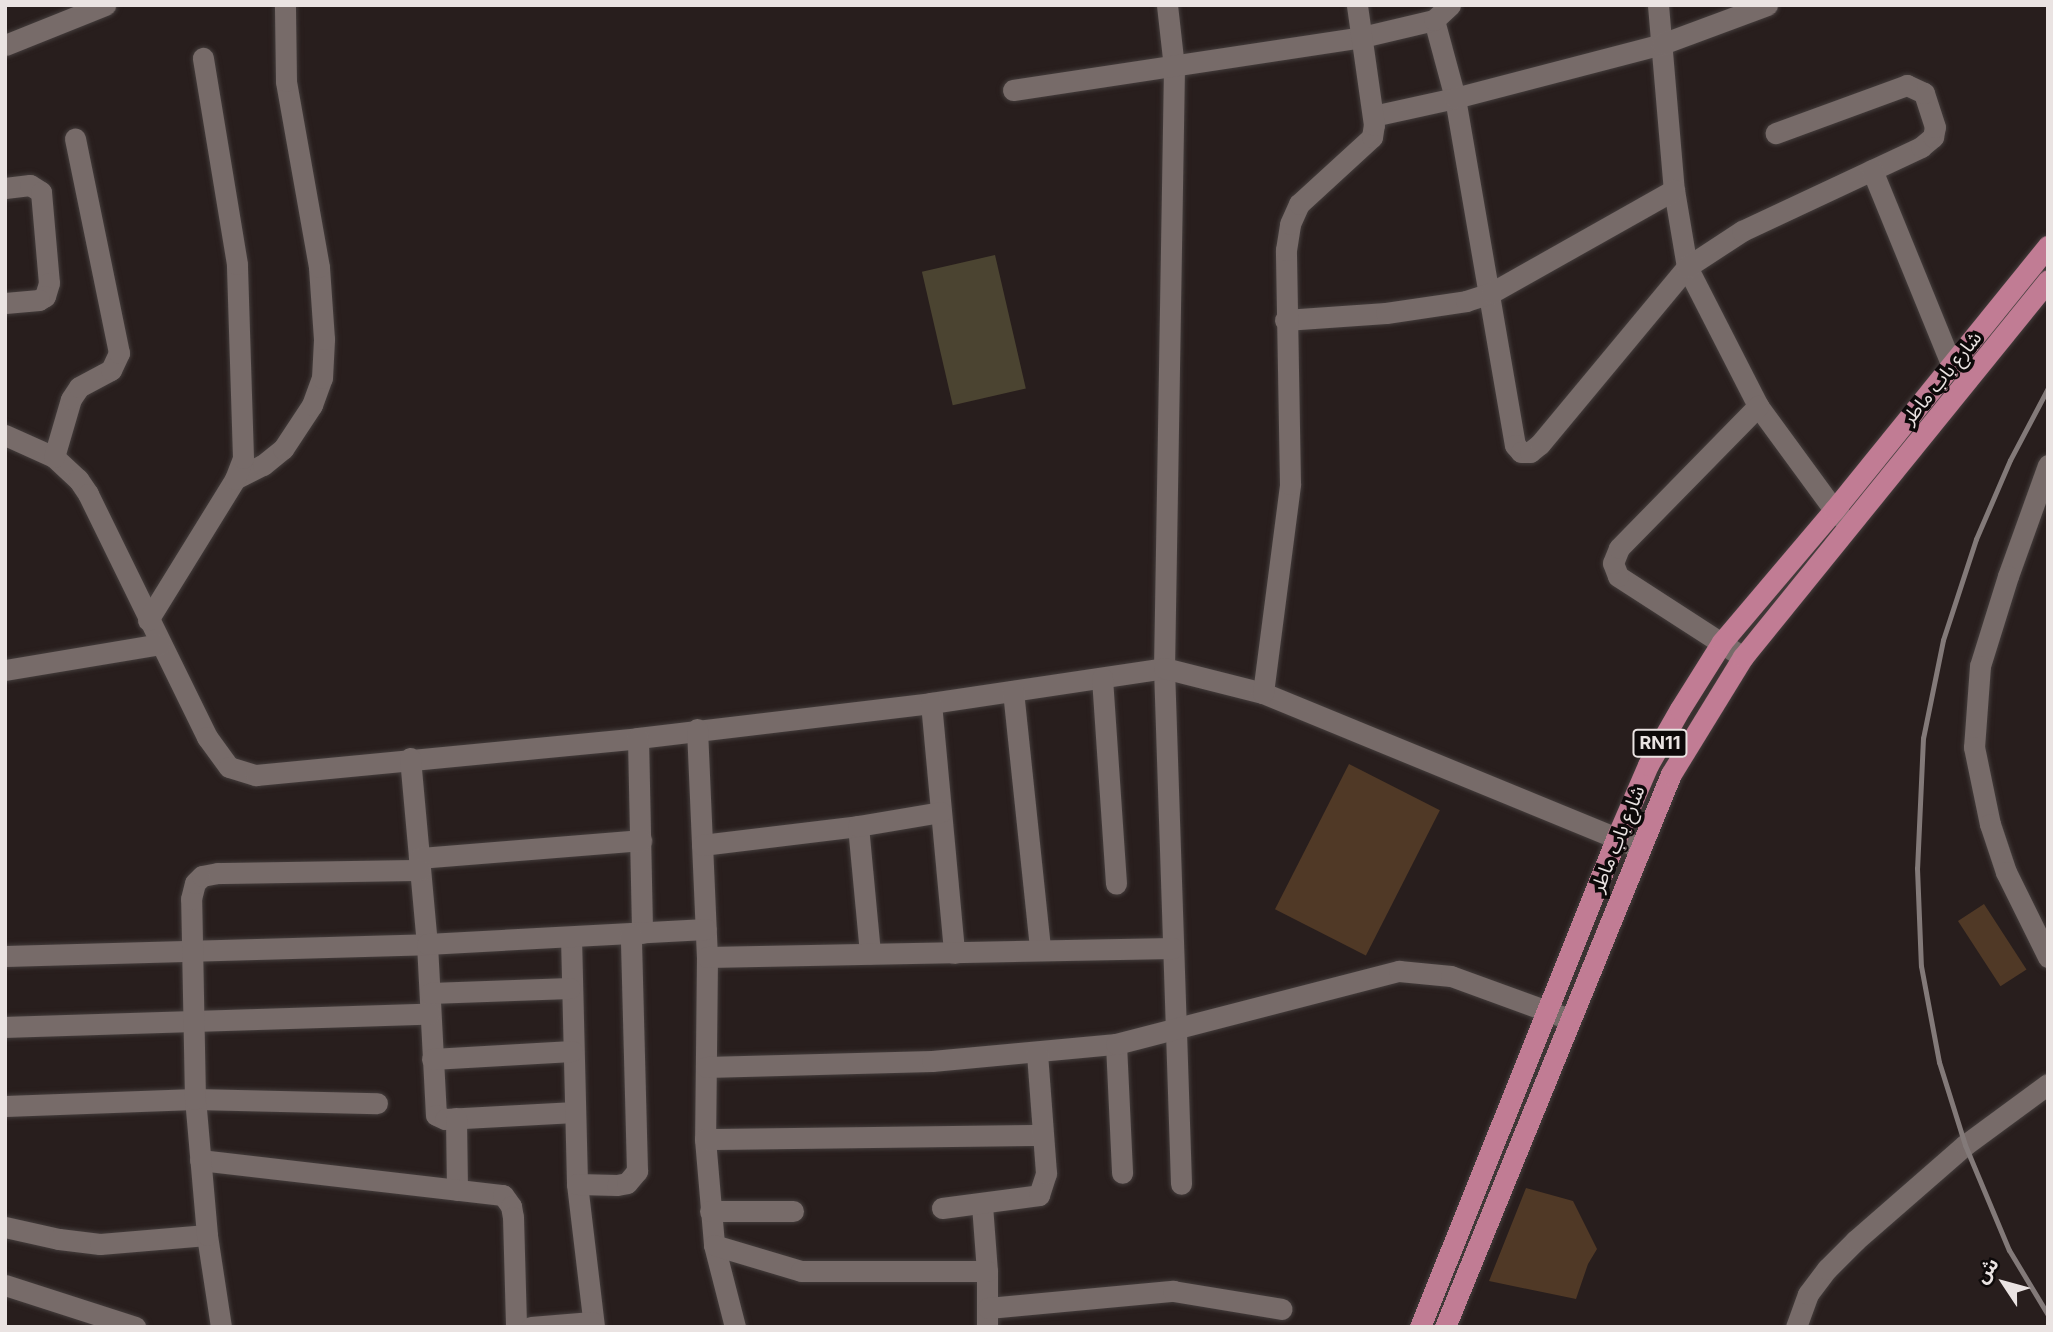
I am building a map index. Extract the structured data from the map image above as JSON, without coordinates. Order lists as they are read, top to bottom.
{
  "streets": {
    "main road": ["شارع باب ماطر", "RN11"]
  },
  "north": "top left"
}
